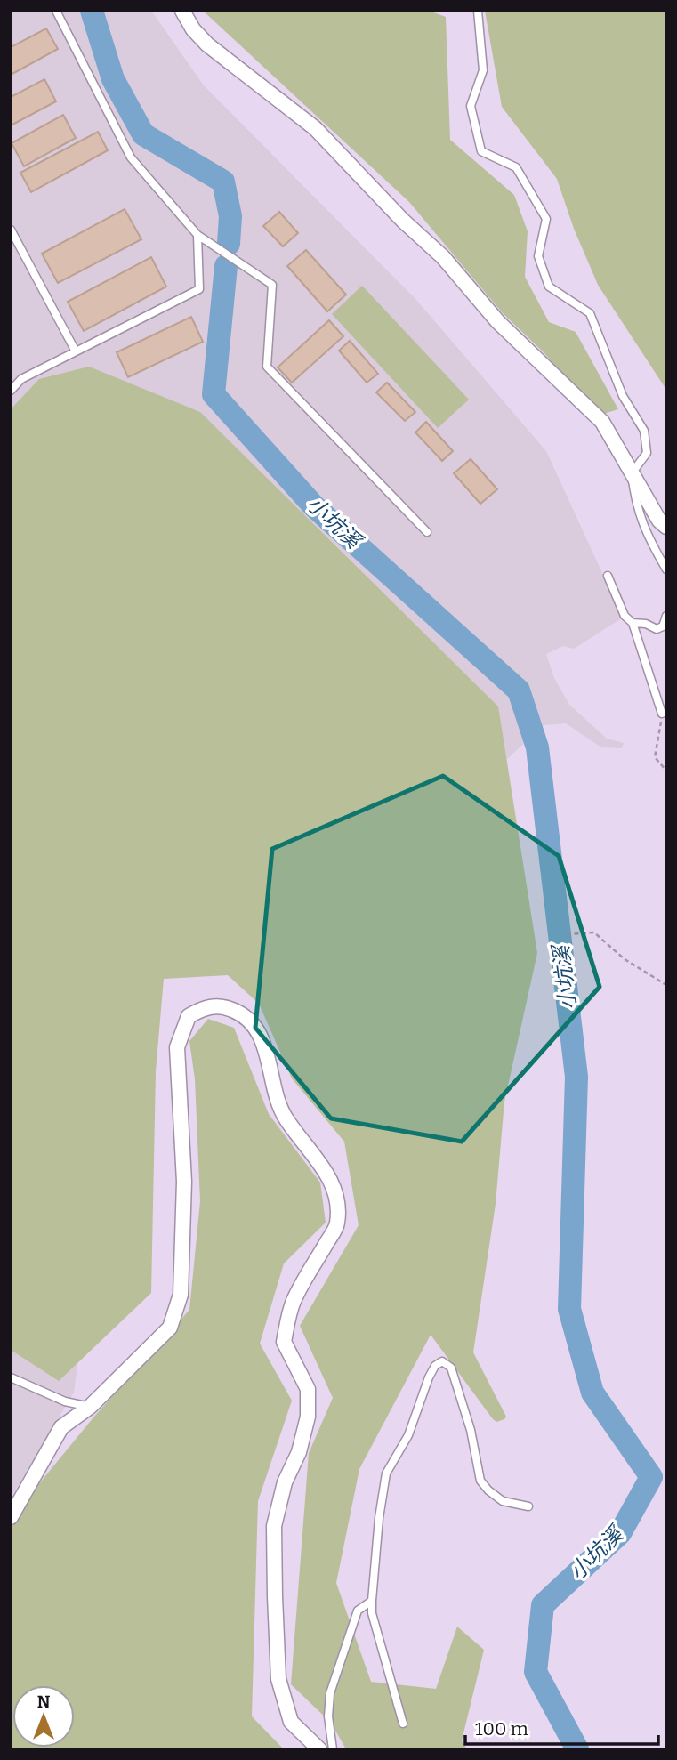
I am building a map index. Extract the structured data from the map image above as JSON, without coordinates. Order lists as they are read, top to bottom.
{
  "water": ["小坑溪"],
  "scale_bar": "100 m",
  "north": "top"
}
